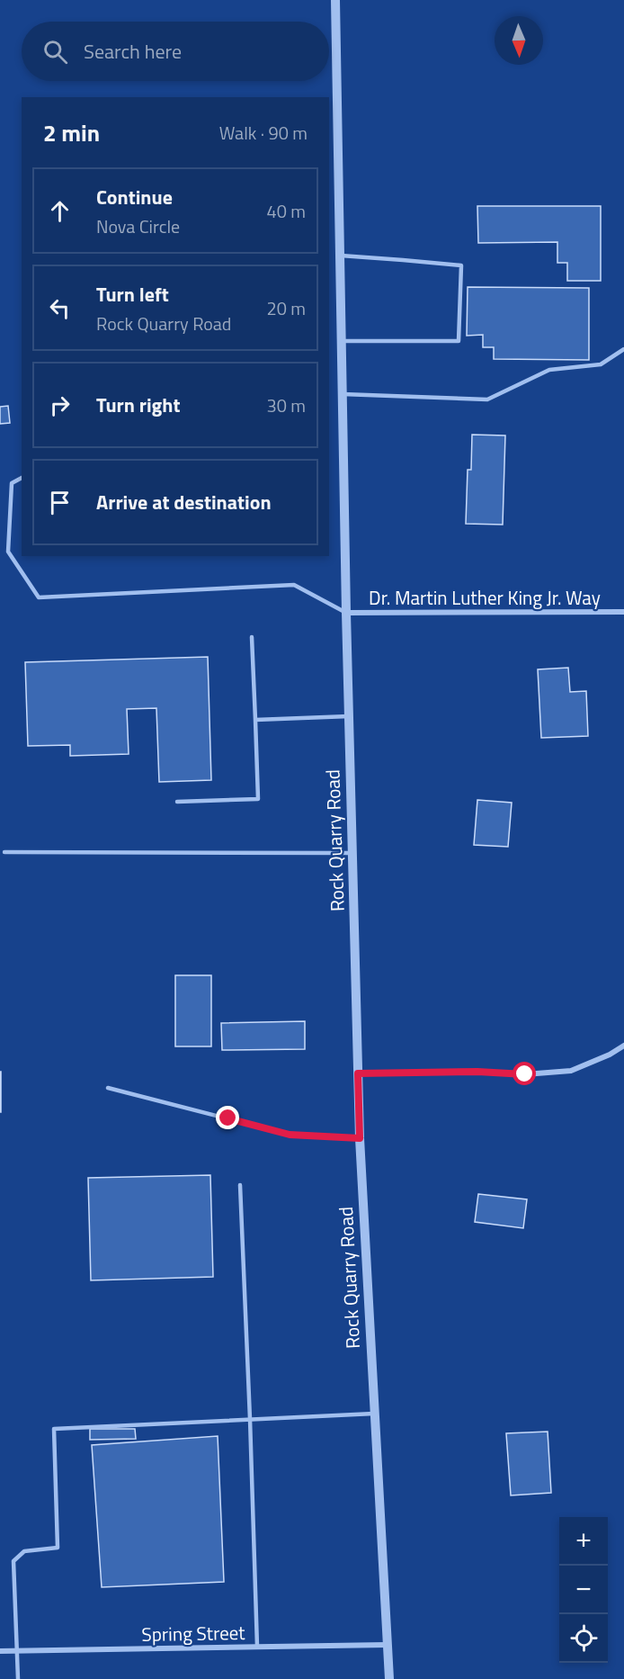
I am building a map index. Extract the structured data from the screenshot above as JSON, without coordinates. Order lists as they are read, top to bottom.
{
  "streets": {
    "street": ["Dr. Martin Luther King Jr. Way", "Rock Quarry Road", "Spring Street"]
  },
  "crossings": [
    ["Dr. Martin Luther King Jr. Way", "Rock Quarry Road"],
    ["Rock Quarry Road", "Spring Street"]
  ],
  "north": "bottom",
  "page": {
    "search": "Search here",
    "heading": ["2 min", "Walk · 90 m"],
    "list": [
      ["Continue", "Nova Circle", "40 m"],
      ["Turn left", "Rock Quarry Road", "20 m"],
      ["Turn right", "30 m"],
      "Arrive at destination"
    ],
    "map_buttons": ["+", "−"]
  }
}
